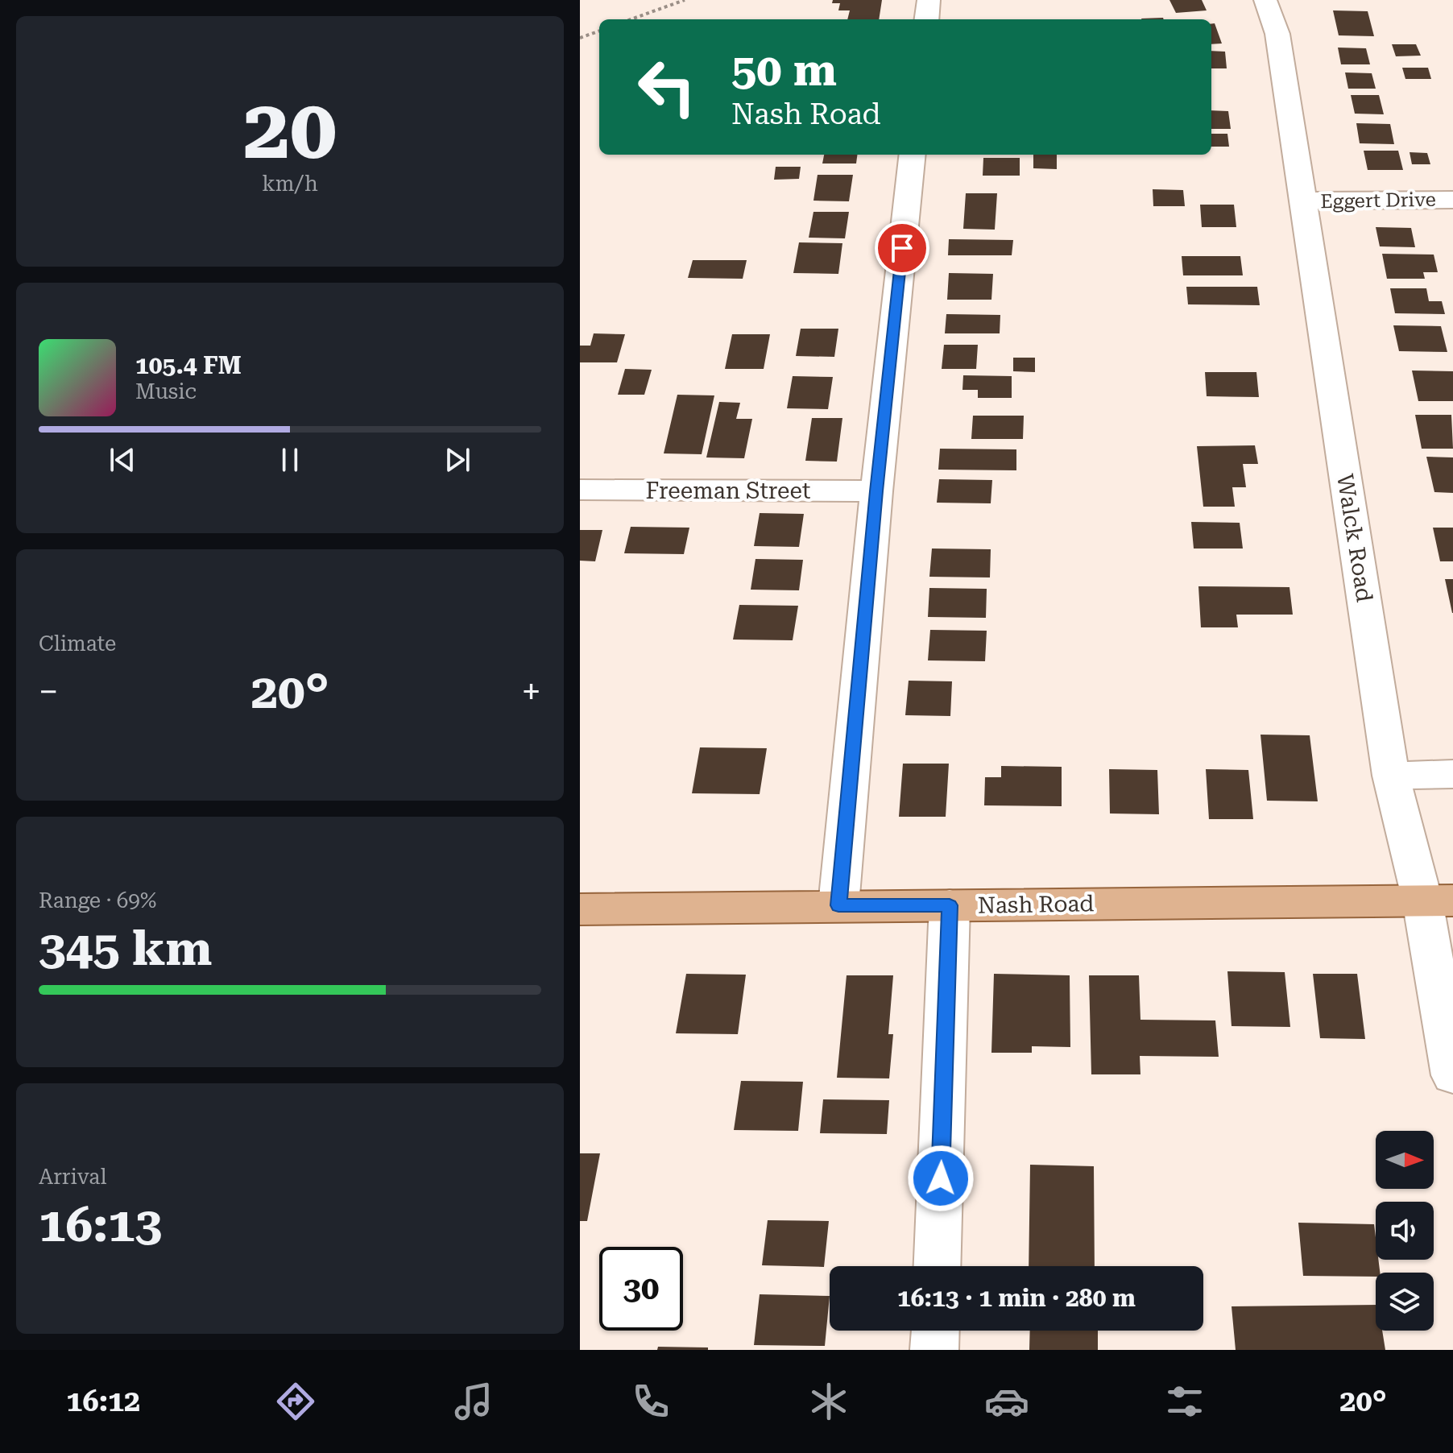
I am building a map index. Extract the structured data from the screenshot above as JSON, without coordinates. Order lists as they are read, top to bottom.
{
  "streets": {
    "main road": ["Nash Road"],
    "street": ["Eggert Drive", "Freeman Street", "Walck Road"]
  },
  "crossings": [
    ["Eggert Drive", "Walck Road"],
    ["Walck Road", "Nash Road"]
  ],
  "north": "right",
  "page": {
    "tile": [
      ["20", "km/h"],
      "Climate",
      ["Range · 69%", "345 km"],
      ["Arrival", "16:13"]
    ],
    "turn": ["50 m", "Nash Road"],
    "song": ["105.4 FM", "Music"],
    "heat": ["−", "20°", "+"],
    "limit": "30",
    "trip": "16:13 · 1 min · 280 m",
    "tabs": ["16:12", "20°"]
  }
}
